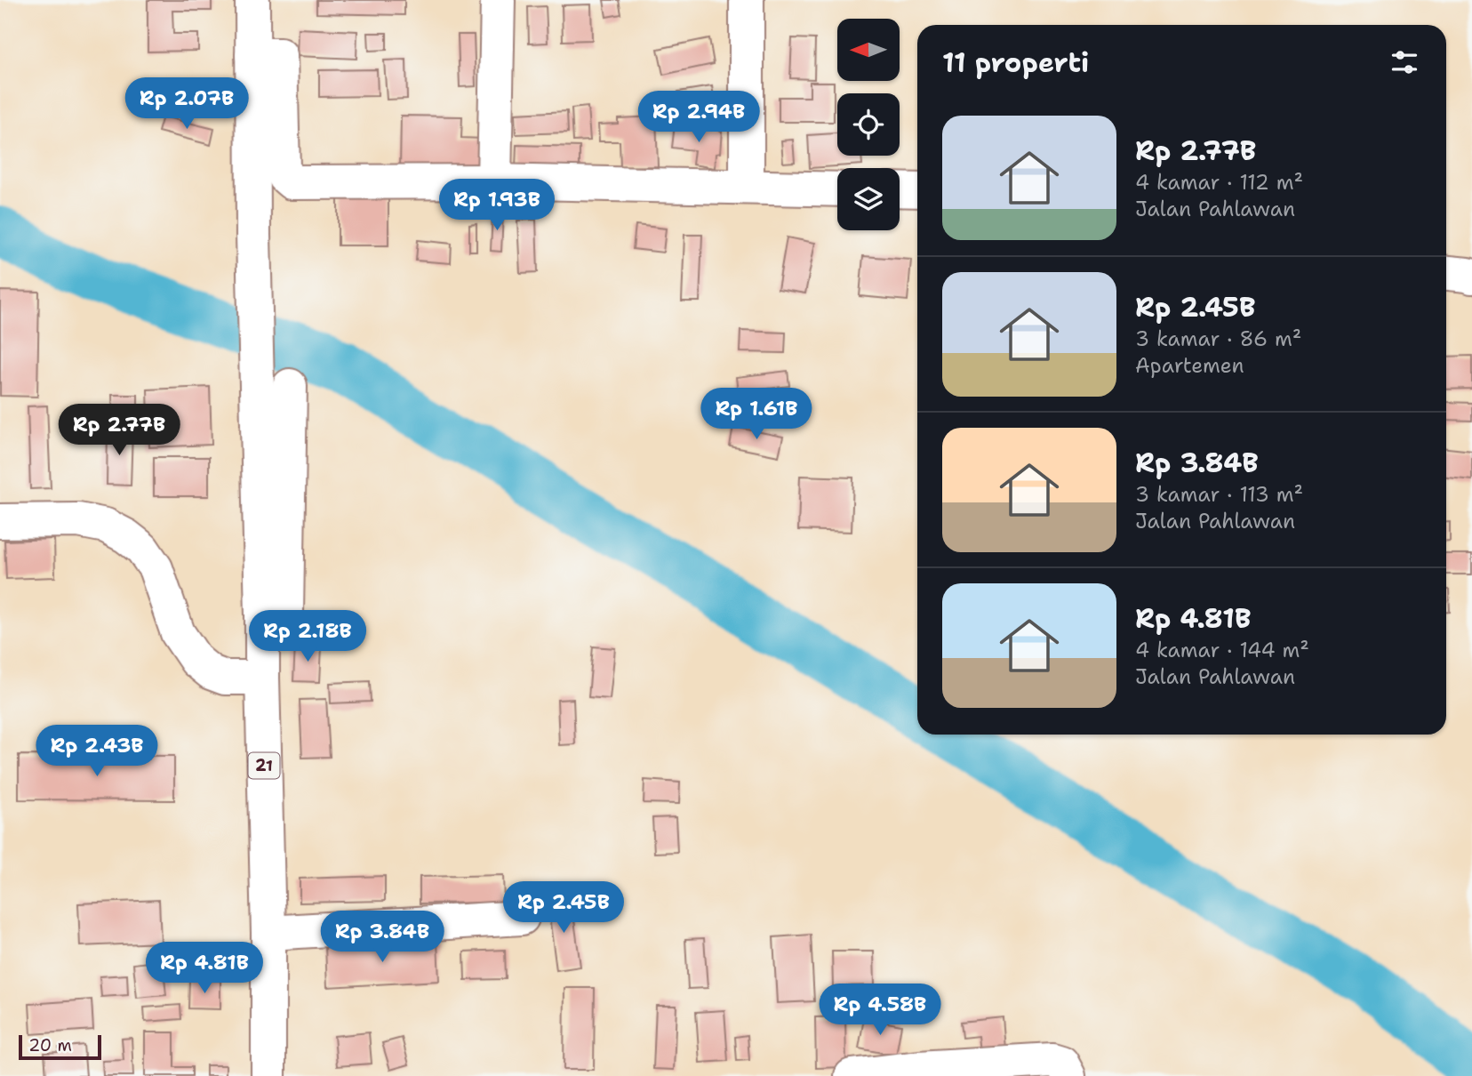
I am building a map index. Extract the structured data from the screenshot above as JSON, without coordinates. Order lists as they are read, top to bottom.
{
  "streets": {
    "main road": ["21"]
  },
  "scale_bar": "20 m",
  "north": "left",
  "page": {
    "heading": "11 properti",
    "price": [
      "Rp 2.07B",
      "Rp 2.94B",
      "Rp 1.93B",
      "Rp 1.61B",
      "Rp 2.77B",
      "Rp 2.18B",
      "Rp 2.43B",
      "Rp 2.45B",
      "Rp 3.84B",
      "Rp 4.81B",
      "Rp 4.58B"
    ],
    "list": [
      {
        "name": "Rp 2.77B",
        "note": "4 kamar · 112 m² · Jalan Pahlawan"
      },
      {
        "name": "Rp 2.45B",
        "note": "3 kamar · 86 m² · Apartemen"
      },
      {
        "name": "Rp 3.84B",
        "note": "3 kamar · 113 m² · Jalan Pahlawan"
      },
      {
        "name": "Rp 4.81B",
        "note": "4 kamar · 144 m² · Jalan Pahlawan"
      }
    ],
    "scale": "20 m"
  }
}
